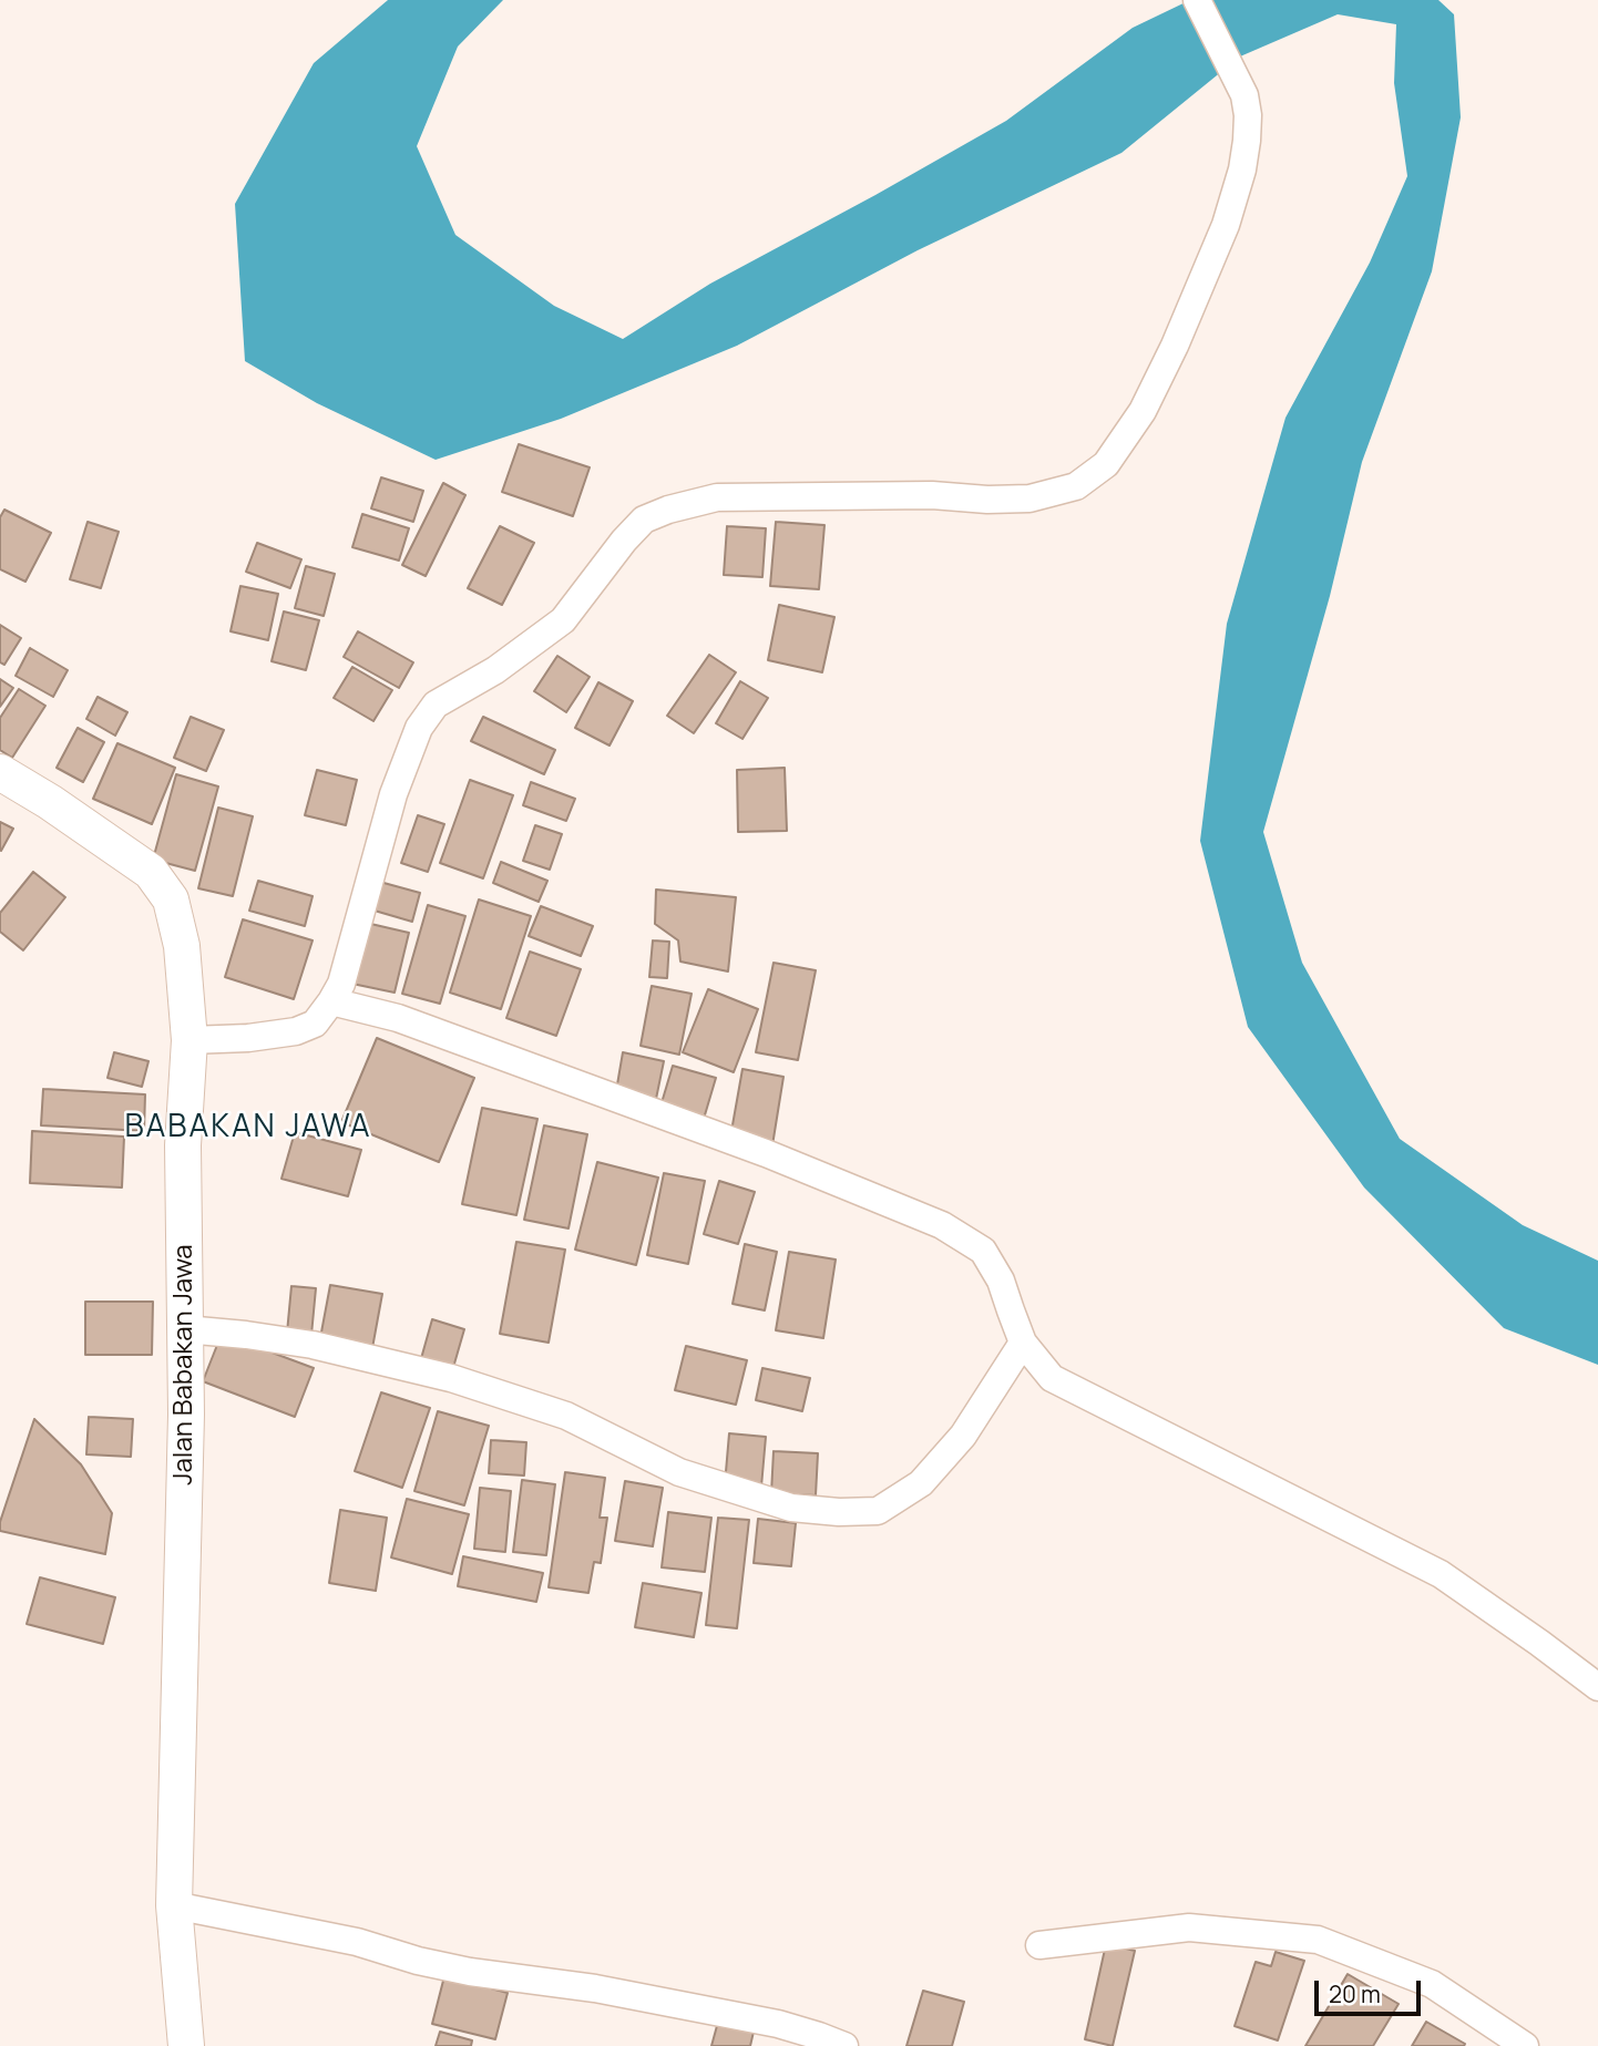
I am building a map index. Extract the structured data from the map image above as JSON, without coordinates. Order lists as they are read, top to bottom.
{
  "streets": {
    "street": ["Jalan Babakan Jawa"]
  },
  "districts": ["BABAKAN JAWA"],
  "scale_bar": "20 m"
}
